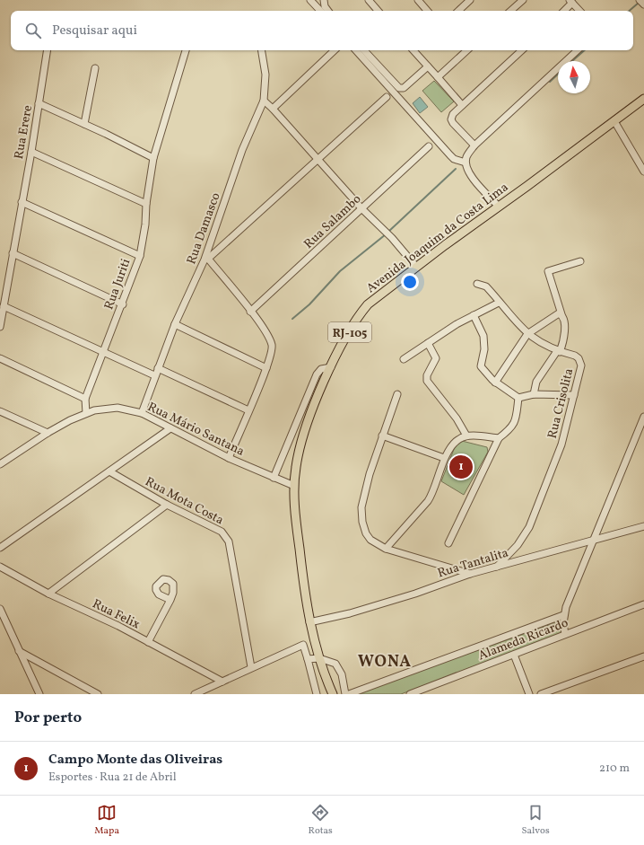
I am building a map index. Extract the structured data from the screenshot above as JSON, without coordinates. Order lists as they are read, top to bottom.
{
  "streets": {
    "main road": ["Avenida Joaquim da Costa Lima", "RJ-105"],
    "street": [
      "Rua Erere",
      "Rua Salambo",
      "Rua Damasco",
      "Rua Juriti",
      "Rua Crisolita",
      "Rua Mário Santana",
      "Rua Mota Costa",
      "Rua Tantalita",
      "Rua Felix",
      "Alameda Ricardo"
    ]
  },
  "crossings": [
    ["Rua Damasco", "Rua Mário Santana"],
    ["Avenida Joaquim da Costa Lima", "Rua Mário Santana"],
    ["Avenida Joaquim da Costa Lima", "Rua Tantalita"],
    ["Rua Juriti", "Rua Mário Santana"],
    ["Rua Crisolita", "Rua Tantalita"]
  ],
  "districts": ["WONA"],
  "north": "top",
  "page": {
    "search": "Pesquisar aqui",
    "pins": "1",
    "heading": "Por perto",
    "list": [
      {
        "mark": "1",
        "name": "Campo Monte das Oliveiras",
        "note": "Esportes · Rua 21 de Abril",
        "value": "210 m"
      }
    ],
    "nav": ["Mapa", "Rotas", "Salvos"]
  }
}
